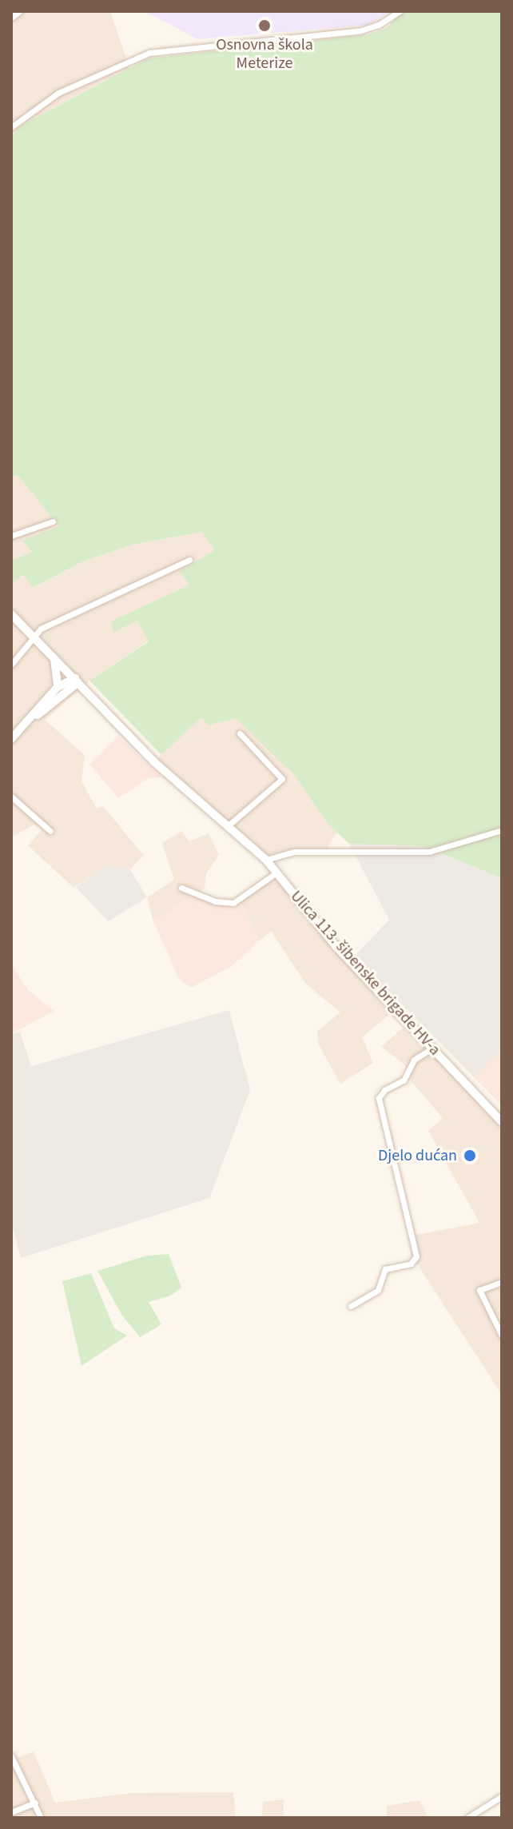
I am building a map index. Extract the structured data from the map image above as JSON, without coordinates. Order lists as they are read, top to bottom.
{
  "streets": {
    "main road": ["Ulica 113. šibenske brigade HV-a"]
  },
  "places": ["Osnovna škola Meterize", "Djelo dućan"]
}
